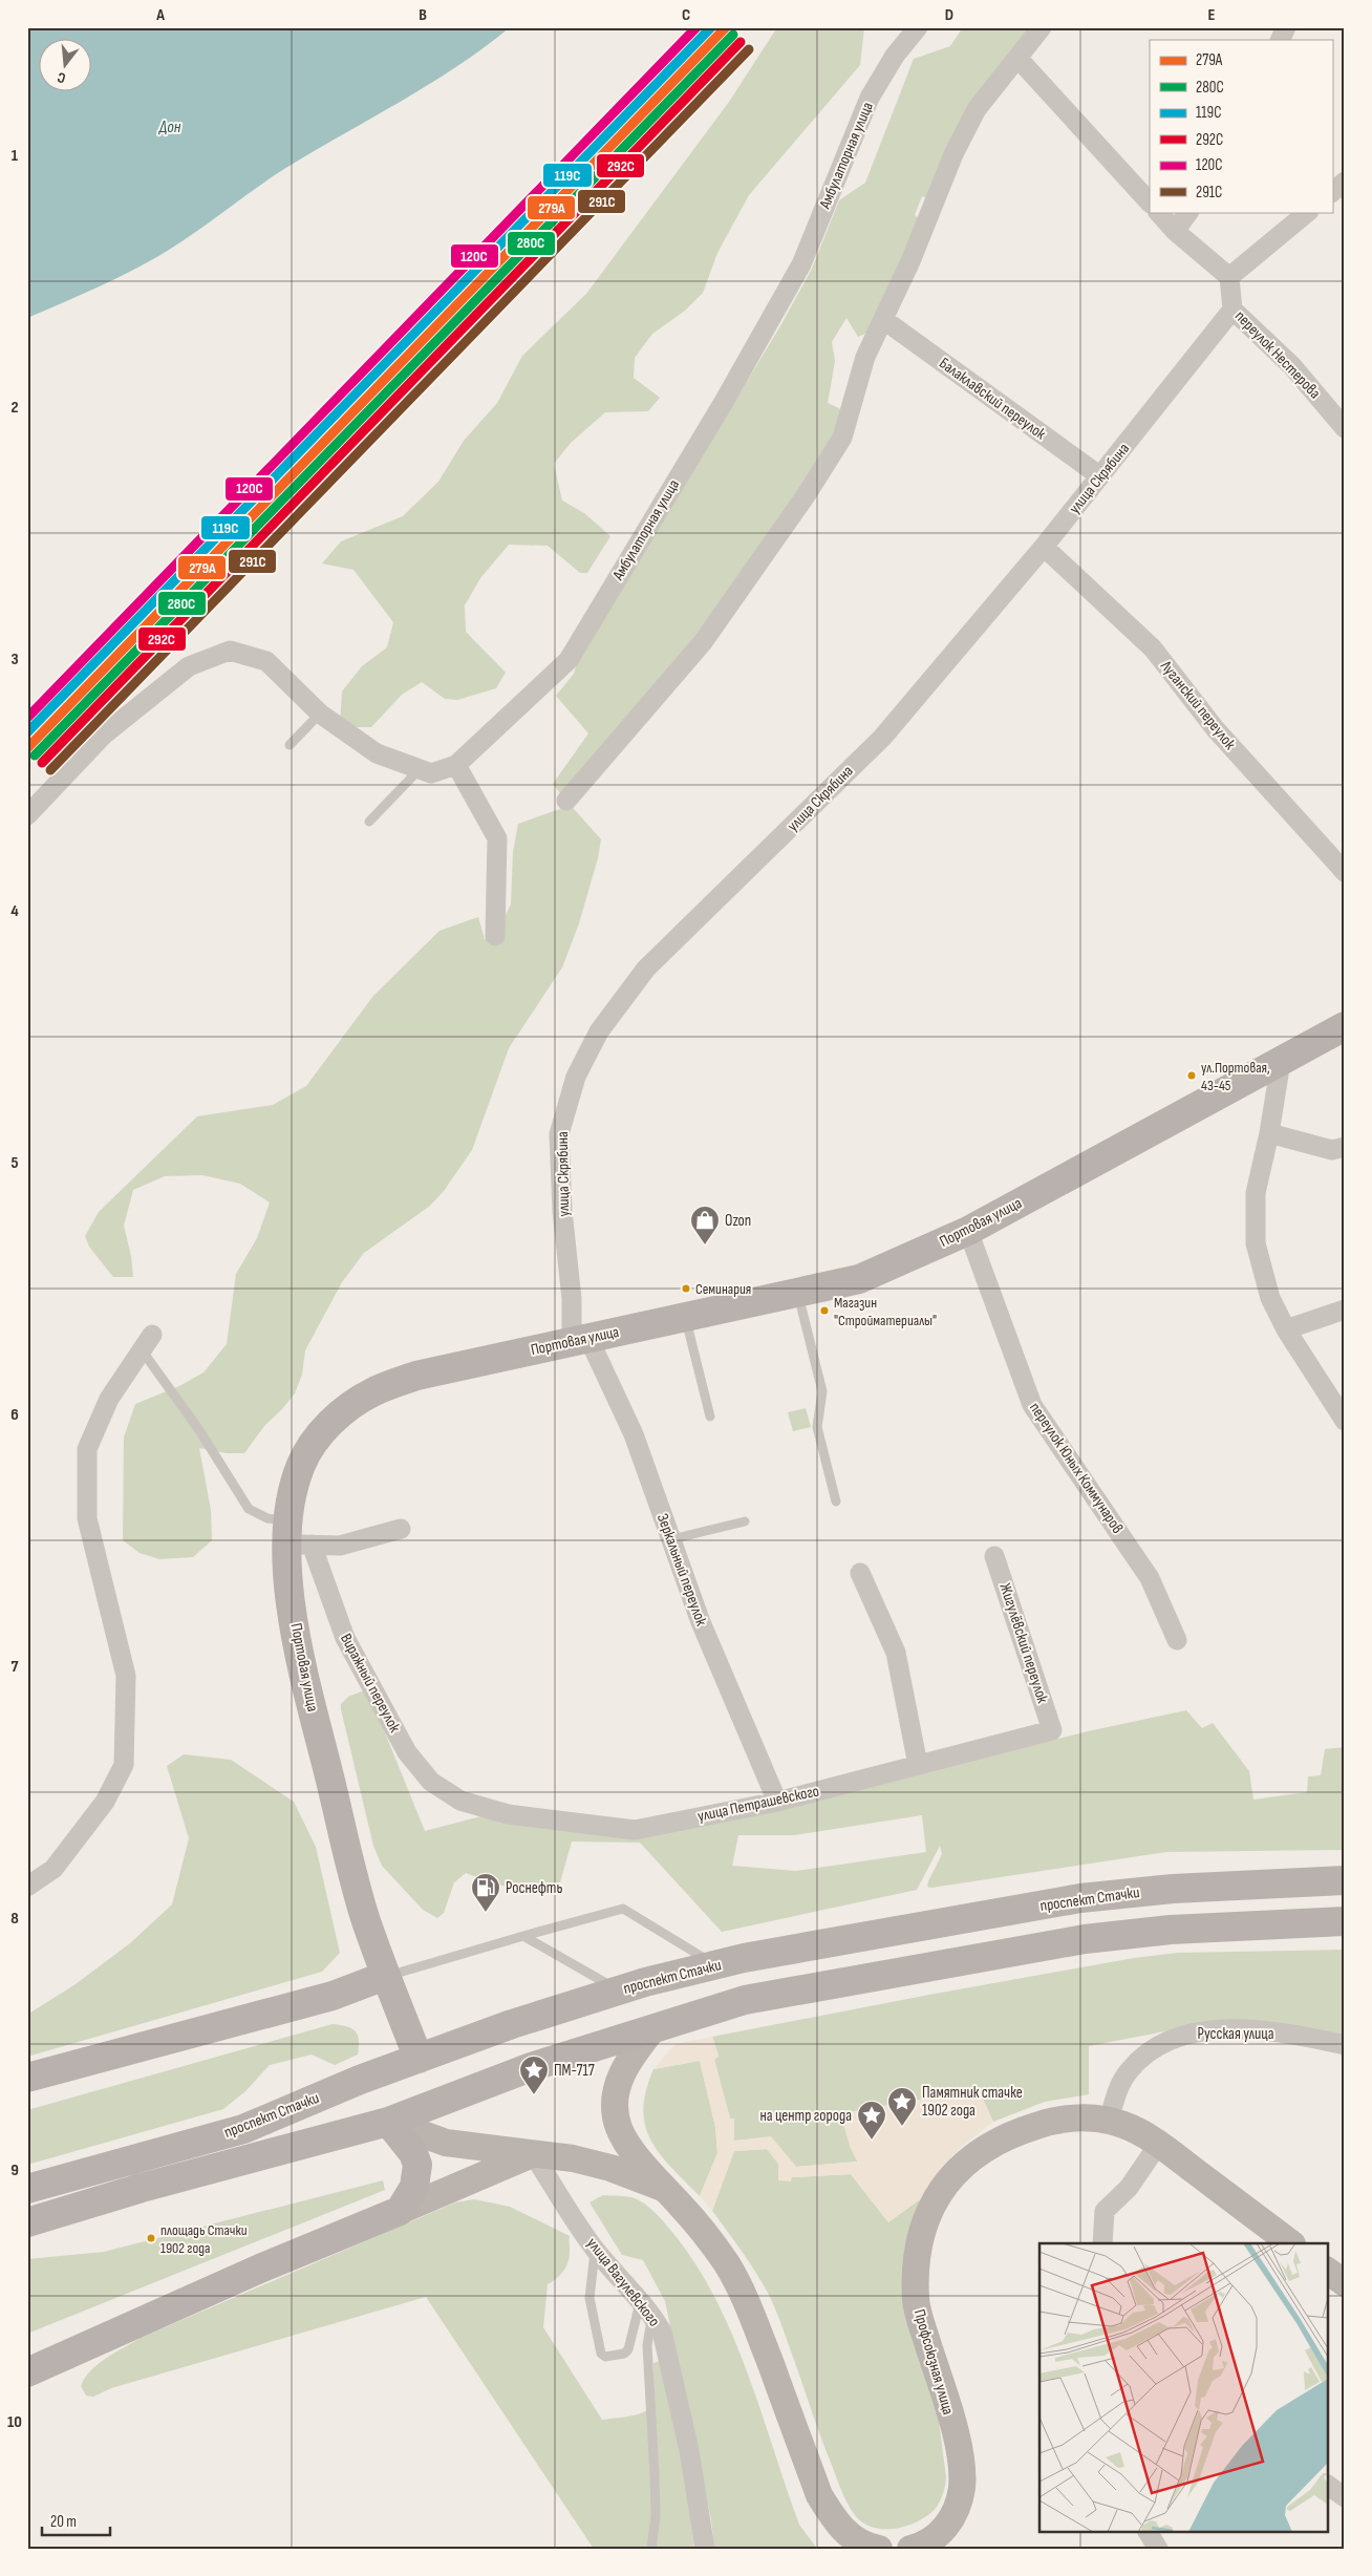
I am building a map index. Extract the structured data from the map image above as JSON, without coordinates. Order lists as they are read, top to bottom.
{
  "streets": {
    "main road": ["Портовая улица", "проспект Стачки", "Профсоюзная улица"],
    "street": [
      "Амбулаторная улица",
      "переулок Нестерова",
      "Балаклавский переулок",
      "улица Скрябина",
      "Луганский переулок",
      "переулок Юных Коммунаров",
      "Зеркальный переулок",
      "Жигулёвский переулок",
      "Виражный переулок",
      "улица Петрашевского",
      "Русская улица",
      "улица Вагулевского"
    ]
  },
  "crossings": [
    ["переулок Нестерова", "улица Скрябина"],
    ["Балаклавский переулок", "улица Скрябина"],
    ["улица Скрябина", "Луганский переулок"],
    ["улица Скрябина", "Портовая улица"],
    ["улица Скрябина", "Зеркальный переулок"],
    ["Портовая улица", "переулок Юных Коммунаров"],
    ["Портовая улица", "Зеркальный переулок"],
    ["Портовая улица", "Виражный переулок"],
    ["Портовая улица", "проспект Стачки"],
    ["Зеркальный переулок", "улица Петрашевского"],
    ["Жигулёвский переулок", "улица Петрашевского"],
    ["Виражный переулок", "улица Петрашевского"],
    ["Русская улица", "Профсоюзная улица"]
  ],
  "water": ["Дон"],
  "places": {
    "other": [
      "ул.Портовая, 43-45",
      "Семинария",
      "Магазин \"Стройматериалы\"",
      "площадь Стачки 1902 года"
    ],
    "shop": ["Ozon"],
    "fuel station": ["Роснефть"],
    "place": ["ПМ-717", "Памятник стачке 1902 года", "на центр города"]
  },
  "lines": [
    "transit line 279А",
    "transit line 119С",
    "transit line 120С",
    "transit line 280С",
    "transit line 292С",
    "transit line 291С"
  ],
  "legend": [
    "279А",
    "280С",
    "119С",
    "292С",
    "120С",
    "291С"
  ],
  "scale_bar": "20 m",
  "north": "bottom",
  "grid": {
    "columns": [
      "A",
      "B",
      "C",
      "D",
      "E"
    ],
    "rows": [
      "1",
      "2",
      "3",
      "4",
      "5",
      "6",
      "7",
      "8",
      "9",
      "10"
    ]
  }
}
